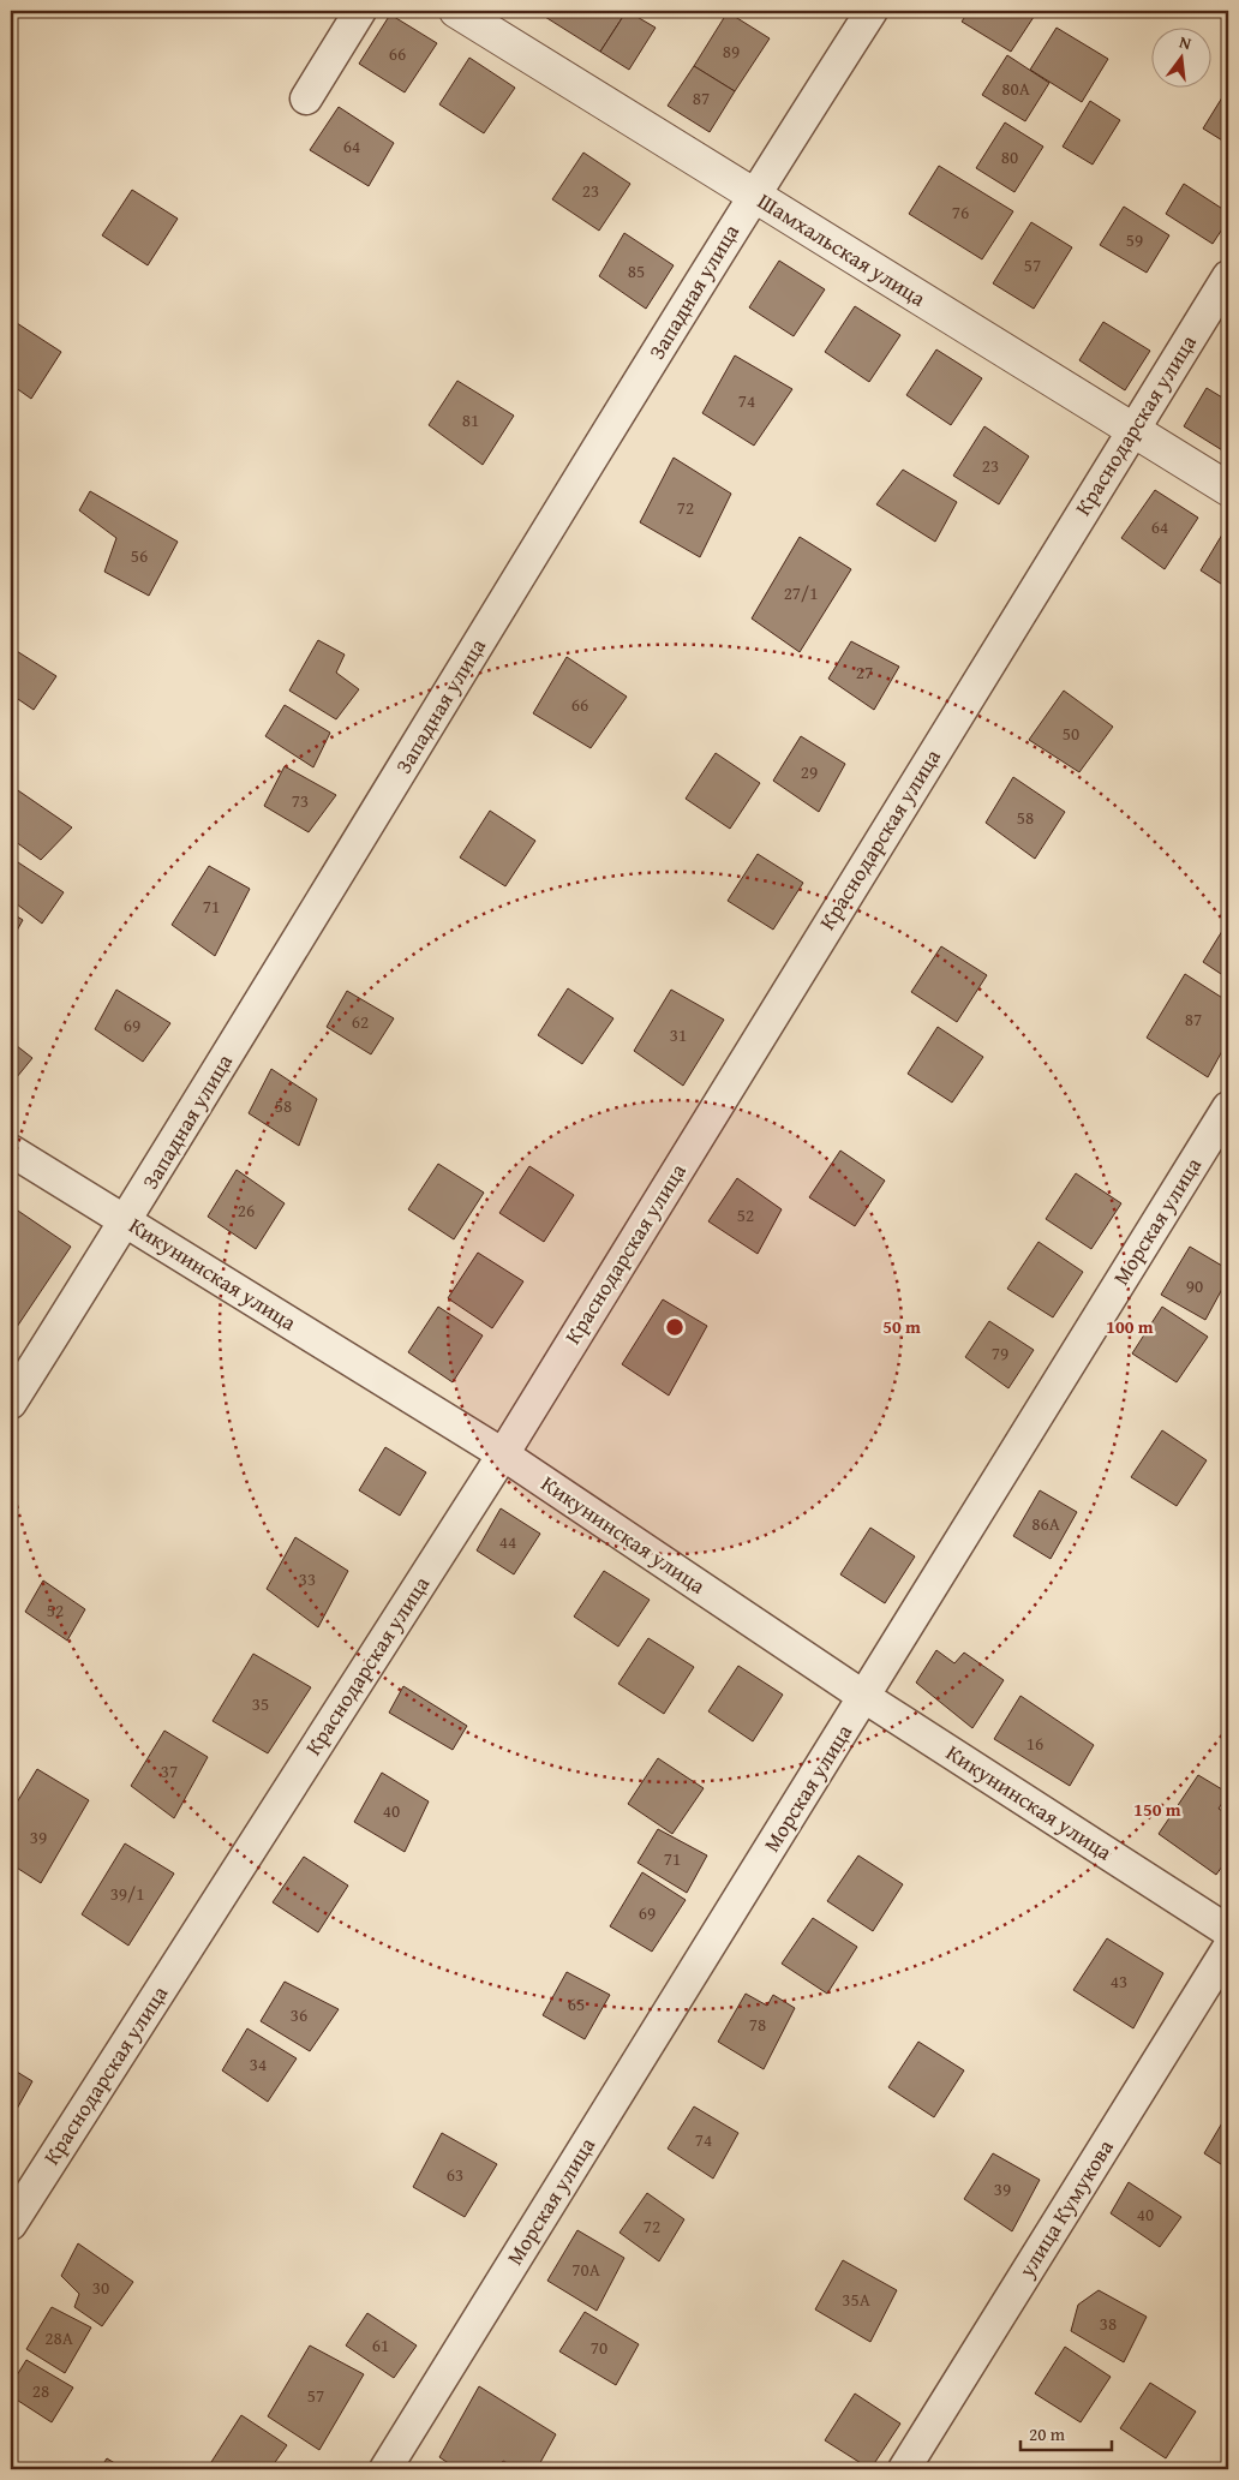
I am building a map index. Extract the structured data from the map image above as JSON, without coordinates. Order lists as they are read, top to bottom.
{
  "streets": {
    "street": [
      "Шамхальская улица",
      "Западная улица",
      "Краснодарская улица",
      "Морская улица",
      "Кикунинская улица",
      "улица Кумукова"
    ]
  },
  "crossings": [
    ["Шамхальская улица", "Западная улица"],
    ["Шамхальская улица", "Краснодарская улица"],
    ["Западная улица", "Кикунинская улица"],
    ["Краснодарская улица", "Кикунинская улица"],
    ["Морская улица", "Кикунинская улица"]
  ],
  "house_numbers": [
    "89",
    "66",
    "80А",
    "87",
    "64",
    "80",
    "23",
    "76",
    "59",
    "57",
    "85",
    "74",
    "81",
    "23",
    "72",
    "64",
    "56",
    "27/1",
    "27",
    "66",
    "50",
    "29",
    "73",
    "58",
    "71",
    "87",
    "62",
    "69",
    "31",
    "58",
    "26",
    "52",
    "90",
    "79",
    "86А",
    "44",
    "33",
    "52",
    "35",
    "16",
    "37",
    "40",
    "39",
    "71",
    "39/1",
    "69",
    "43",
    "65",
    "36",
    "78",
    "34",
    "74",
    "63",
    "39",
    "40",
    "72",
    "70А",
    "30",
    "35А",
    "38",
    "28А",
    "61",
    "70",
    "28",
    "57"
  ],
  "scale_bar": "20 m",
  "north": "top",
  "rings": ["50 m", "100 m", "150 m"]
}
